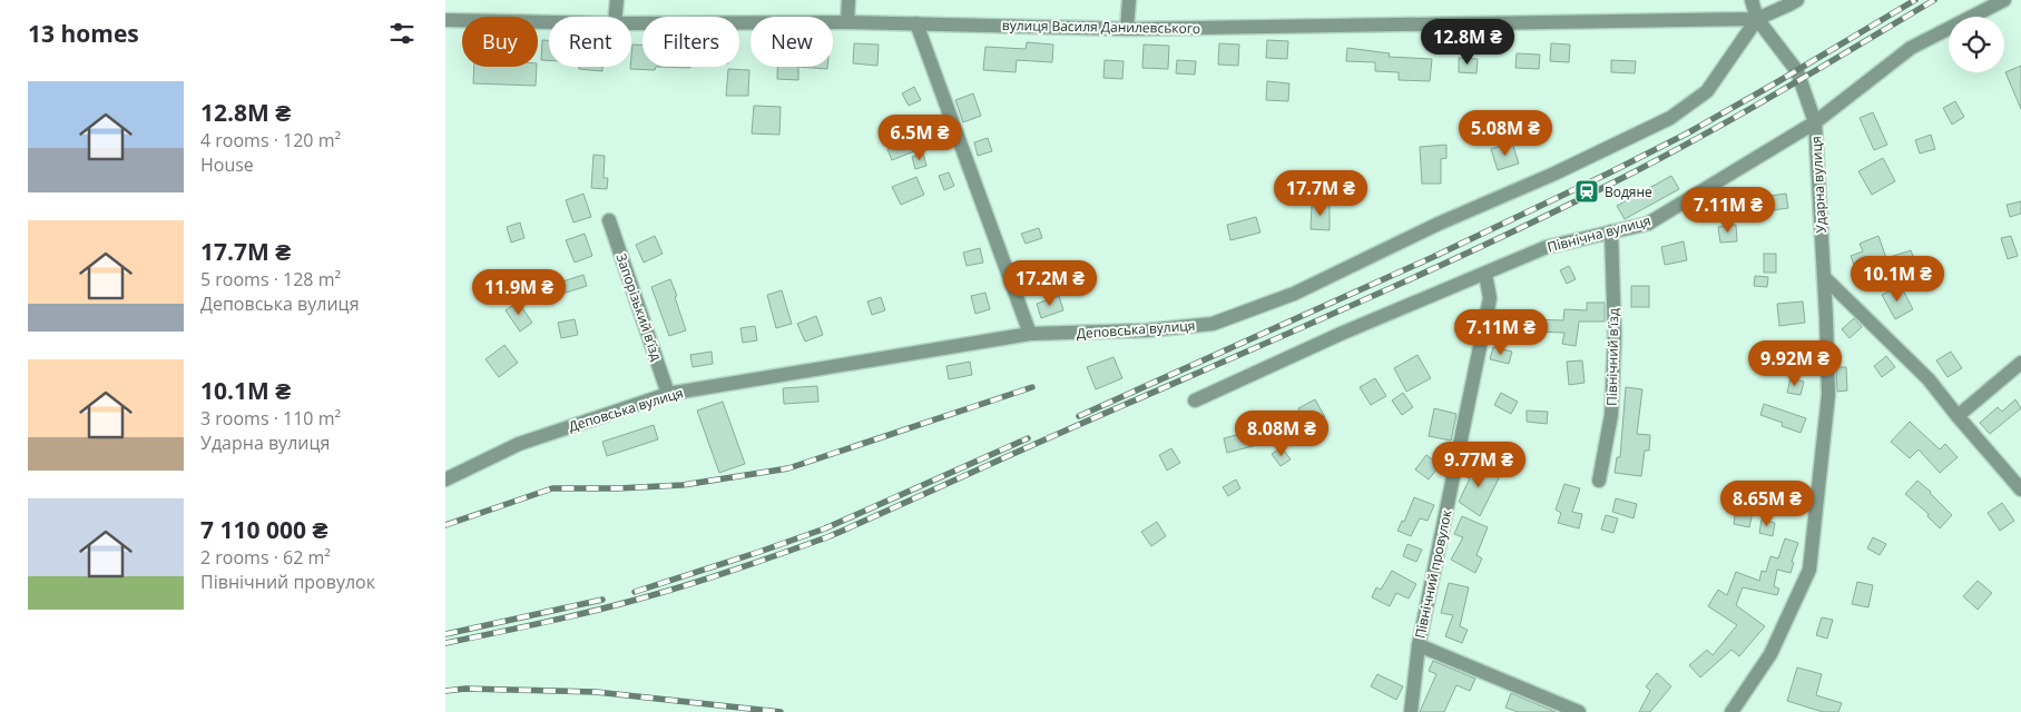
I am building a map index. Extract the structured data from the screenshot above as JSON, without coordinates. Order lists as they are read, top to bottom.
{
  "streets": {
    "street": [
      "вулиця Василя Данилевського",
      "Ударна вулиця",
      "Північна вулиця",
      "Запорізький вʼїзд",
      "Деповська вулиця",
      "Північний в'їзд",
      "Північний провулок"
    ]
  },
  "crossings": [
    ["вулиця Василя Данилевського", "Ударна вулиця"],
    ["вулиця Василя Данилевського", "Деповська вулиця"],
    ["Ударна вулиця", "Північна вулиця"],
    ["Ударна вулиця", "Деповська вулиця"],
    ["Північна вулиця", "Північний в'їзд"],
    ["Північна вулиця", "Північний провулок"],
    ["Запорізький вʼїзд", "Деповська вулиця"]
  ],
  "places": {
    "station": ["Водяне"]
  },
  "page": {
    "heading": "13 homes",
    "chip": [
      "Buy",
      "Rent",
      "Filters",
      "New"
    ],
    "price": [
      "12.8M ₴",
      "5.08M ₴",
      "6.5M ₴",
      "17.7M ₴",
      "7.11M ₴",
      "10.1M ₴",
      "17.2M ₴",
      "11.9M ₴",
      "7.11M ₴",
      "9.92M ₴",
      "8.08M ₴",
      "9.77M ₴",
      "8.65M ₴"
    ],
    "list": [
      {
        "name": "12.8M ₴",
        "note": "4 rooms · 120 m² · House"
      },
      {
        "name": "17.7M ₴",
        "note": "5 rooms · 128 m² · Деповська вулиця"
      },
      {
        "name": "10.1M ₴",
        "note": "3 rooms · 110 m² · Ударна вулиця"
      },
      {
        "name": "7 110 000 ₴",
        "note": "2 rooms · 62 m² · Північний провулок"
      }
    ]
  }
}
